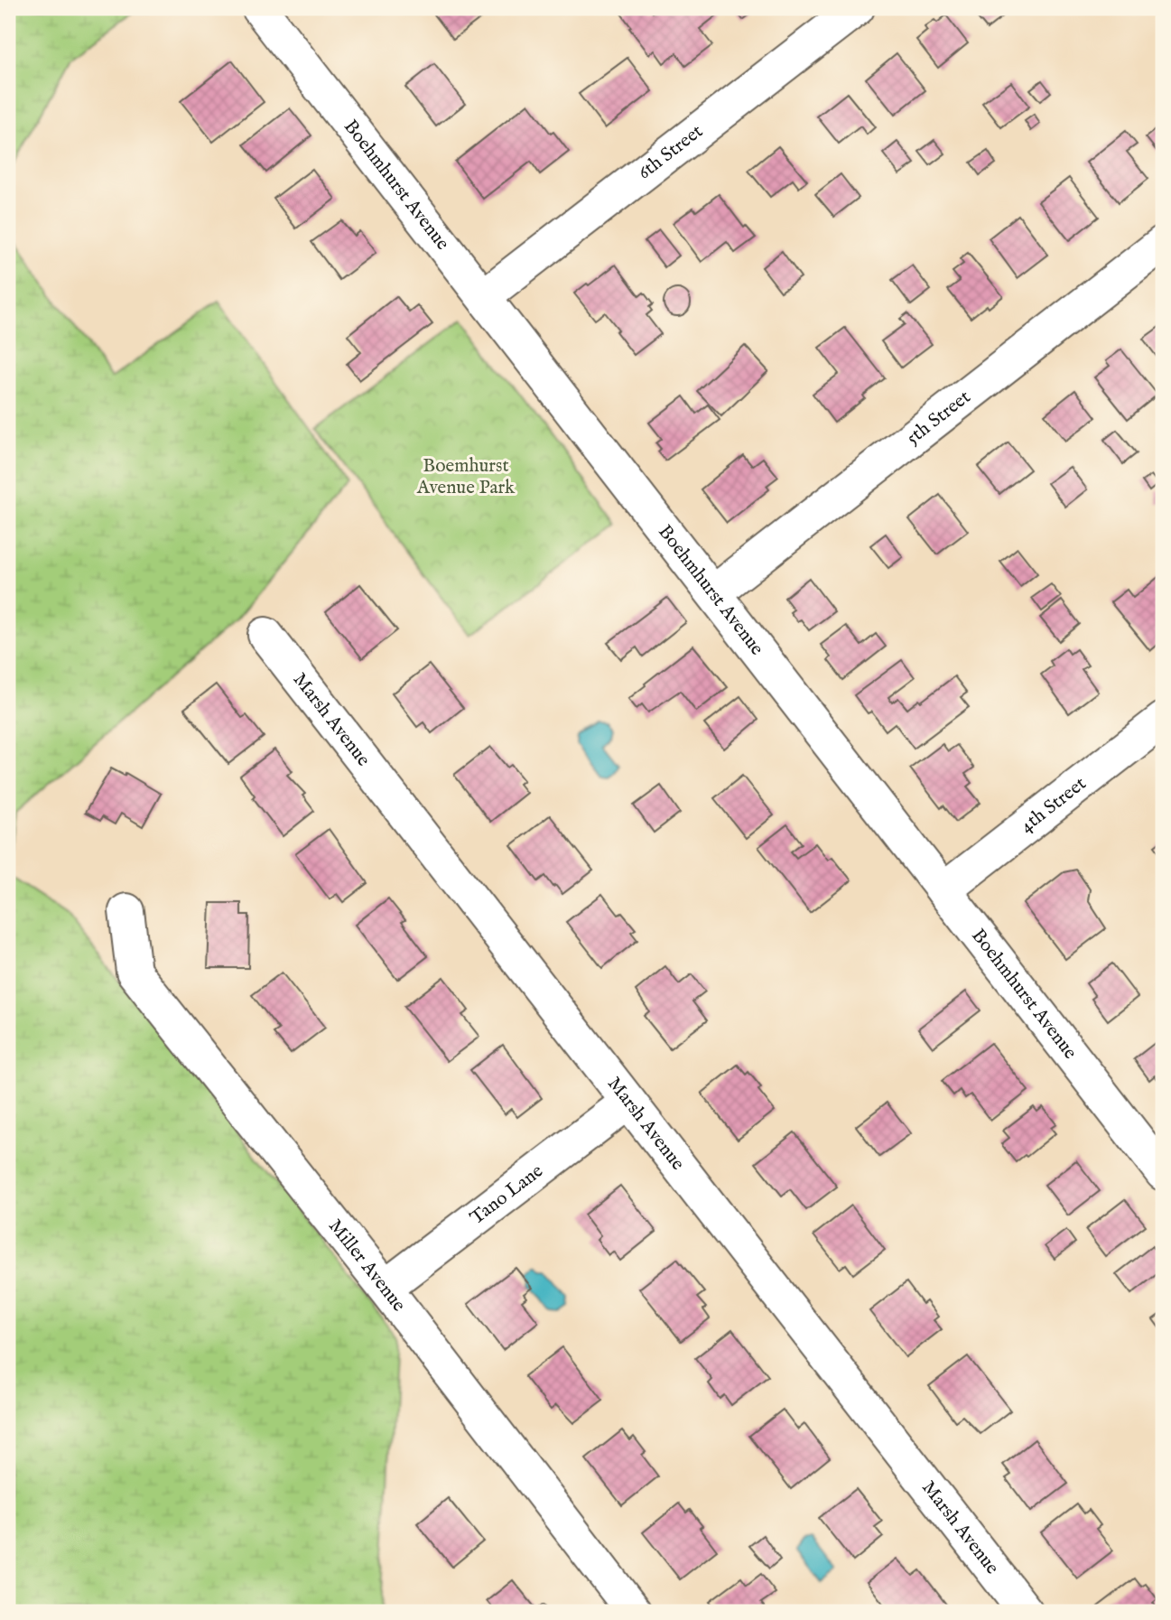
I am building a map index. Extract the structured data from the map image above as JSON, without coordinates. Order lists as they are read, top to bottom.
{
  "streets": {
    "street": [
      "6th Street",
      "Boehmhurst Avenue",
      "5th Street",
      "Marsh Avenue",
      "4th Street",
      "Tano Lane",
      "Miller Avenue"
    ]
  },
  "crossings": [
    ["6th Street", "Boehmhurst Avenue"],
    ["Boehmhurst Avenue", "5th Street"],
    ["Boehmhurst Avenue", "4th Street"],
    ["Marsh Avenue", "Tano Lane"],
    ["Tano Lane", "Miller Avenue"]
  ],
  "parks": ["Boemhurst Avenue Park"]
}
